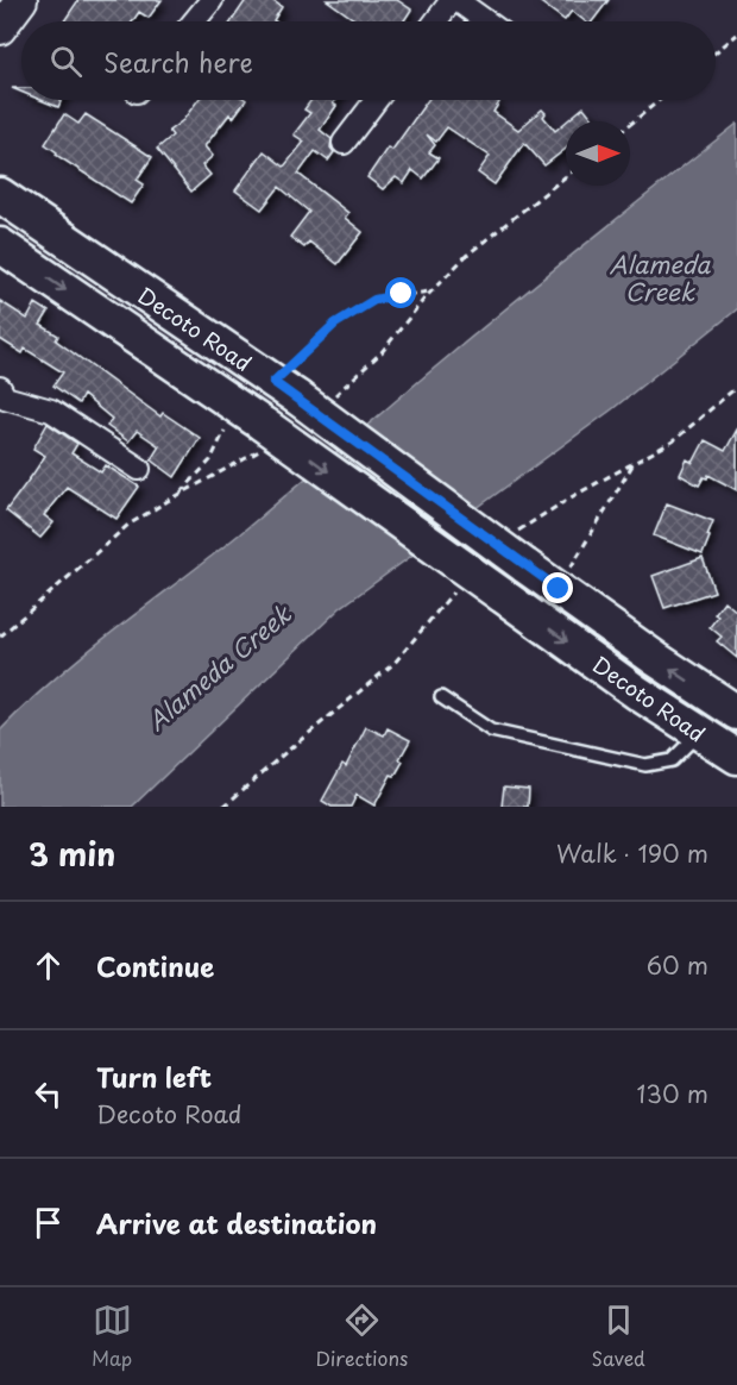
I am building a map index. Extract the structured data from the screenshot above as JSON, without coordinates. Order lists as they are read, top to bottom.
{
  "streets": {
    "main road": ["Decoto Road"]
  },
  "water": ["Alameda Creek"],
  "north": "right",
  "page": {
    "search": "Search here",
    "heading": ["3 min", "Walk · 190 m"],
    "list": [
      ["Continue", "60 m"],
      ["Turn left", "Decoto Road", "130 m"],
      "Arrive at destination"
    ],
    "nav": ["Map", "Directions", "Saved"]
  }
}
